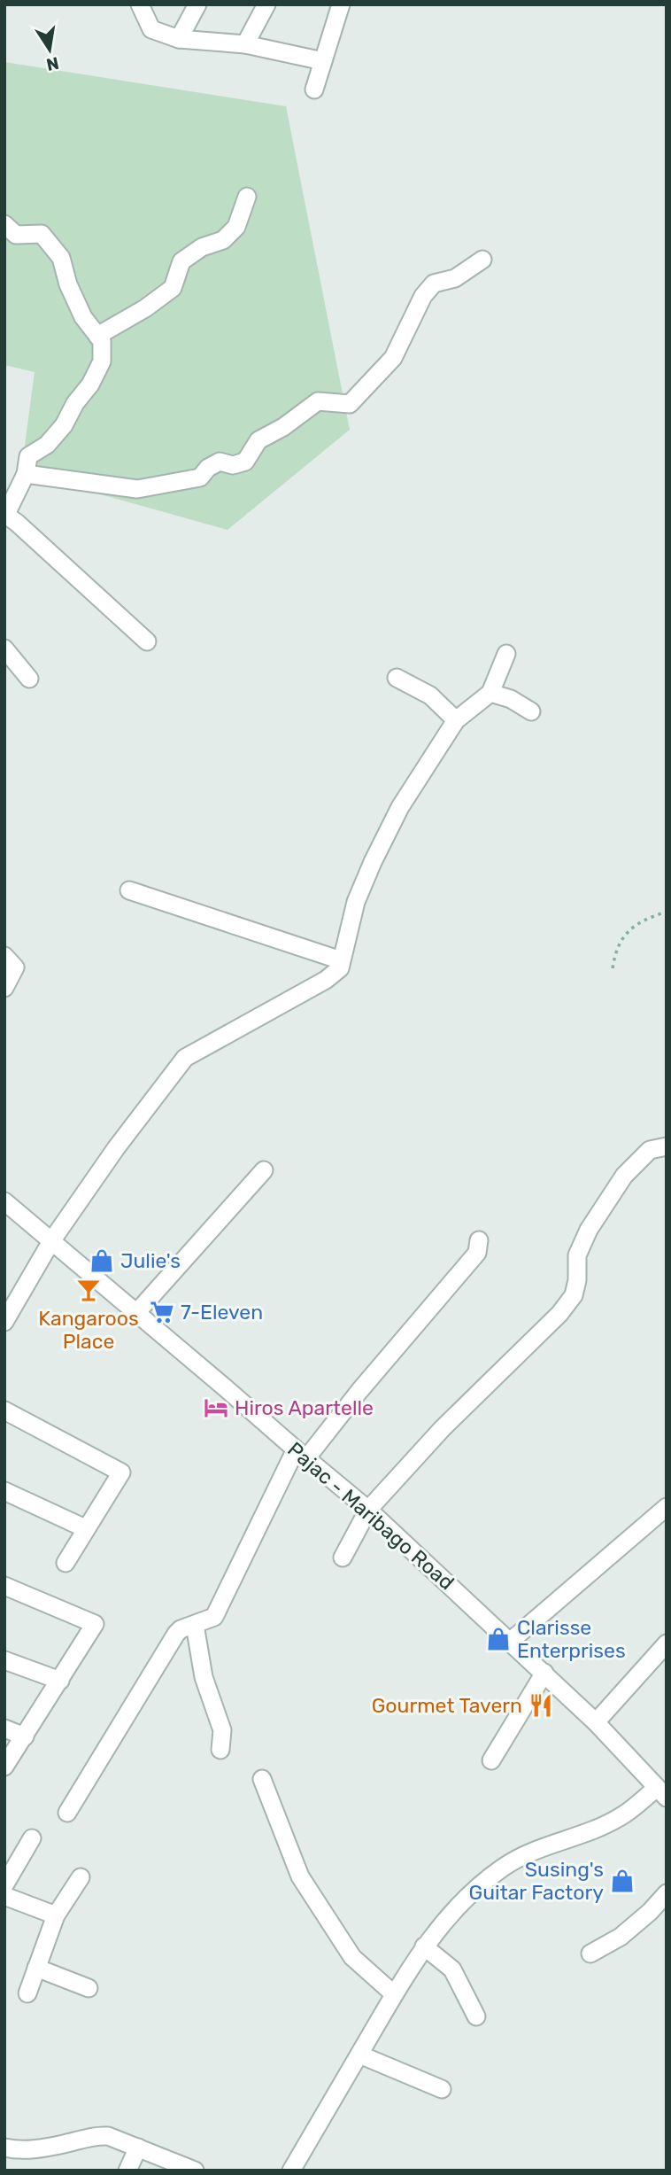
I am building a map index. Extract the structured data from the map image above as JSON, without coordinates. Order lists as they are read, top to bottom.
{
  "streets": {
    "street": ["Pajac - Maribago Road"]
  },
  "places": {
    "shop": ["Julie's", "Clarisse Enterprises", "Susing's Guitar Factory"],
    "bar": ["Kangaroos Place"],
    "supermarket": ["7-Eleven"],
    "hotel": ["Hiros Apartelle"],
    "restaurant": ["Gourmet Tavern"]
  },
  "north": "bottom"
}
